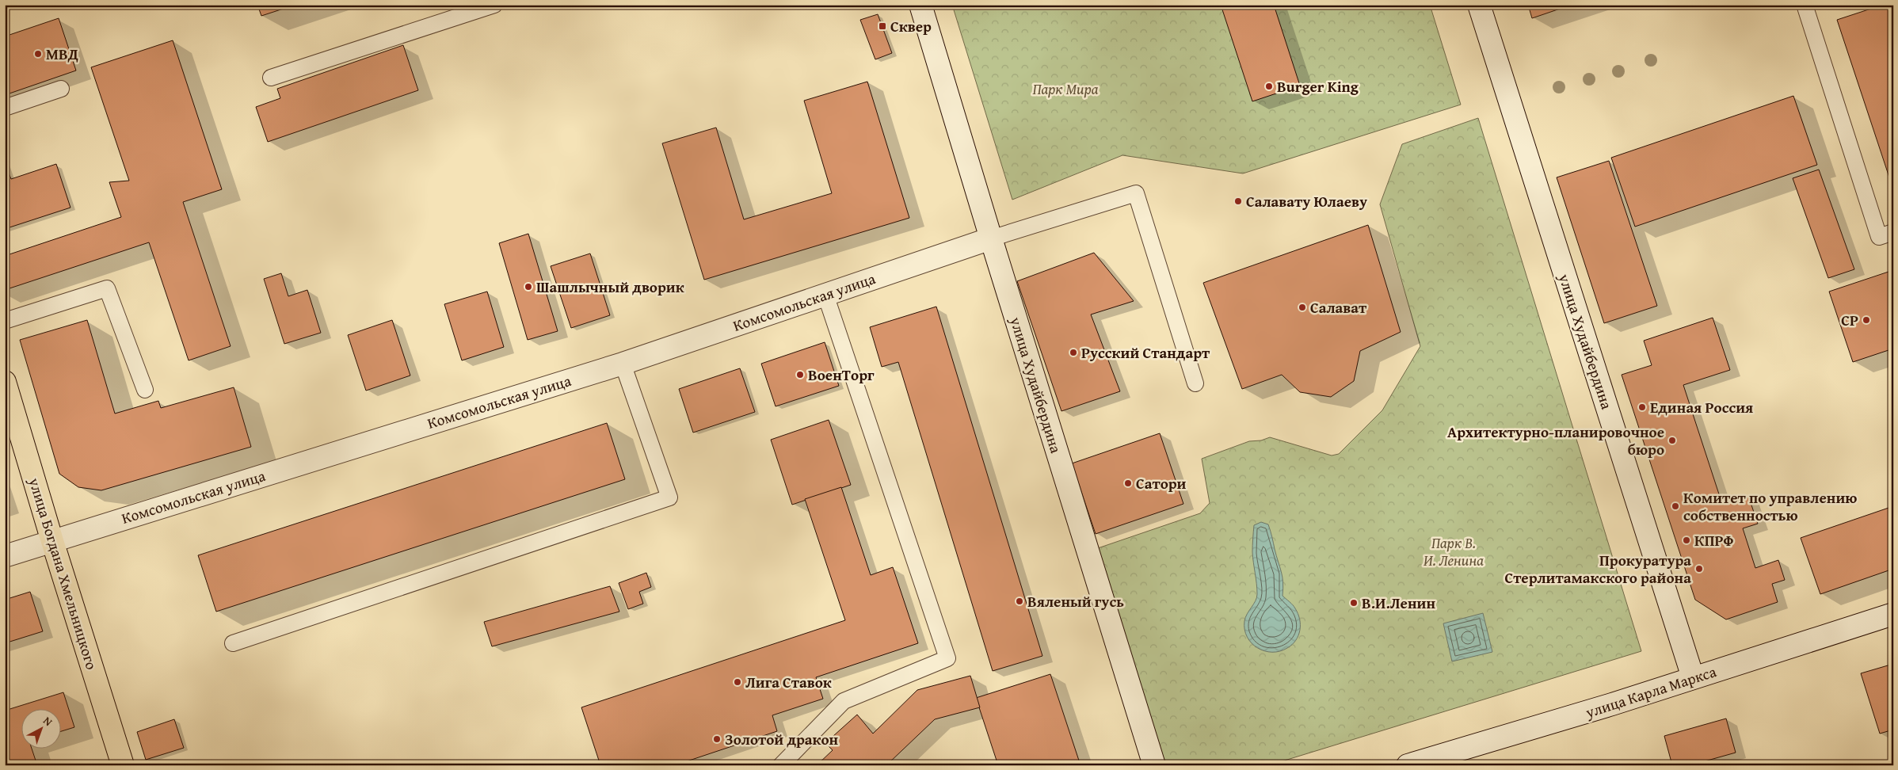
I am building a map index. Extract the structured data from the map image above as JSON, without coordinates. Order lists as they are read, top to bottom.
{
  "streets": {
    "main road": ["улица Богдана Хмельницкого"],
    "street": ["Комсомольская улица", "улица Худайбердина", "улица Карла Маркса"]
  },
  "crossings": [
    ["Комсомольская улица", "улица Худайбердина"],
    ["Комсомольская улица", "улица Богдана Хмельницкого"],
    ["улица Худайбердина", "улица Карла Маркса"]
  ],
  "parks": ["Парк Мира", "Парк В. И. Ленина"],
  "places": {
    "transit": ["Сквер"],
    "other": [
      "МВД",
      "Burger King",
      "Салавату Юлаеву",
      "Шашлычный дворик",
      "Салават",
      "СР",
      "Русский Стандарт",
      "ВоенТорг",
      "Единая Россия",
      "Архитектурно-планировочное бюро",
      "Сатори",
      "Комитет по управлению собственностью",
      "КПРФ",
      "Прокуратура Стерлитамакского района",
      "Вяленый гусь",
      "В.И.Ленин",
      "Лига Ставок",
      "Золотой дракон"
    ]
  },
  "north": "top right"
}
